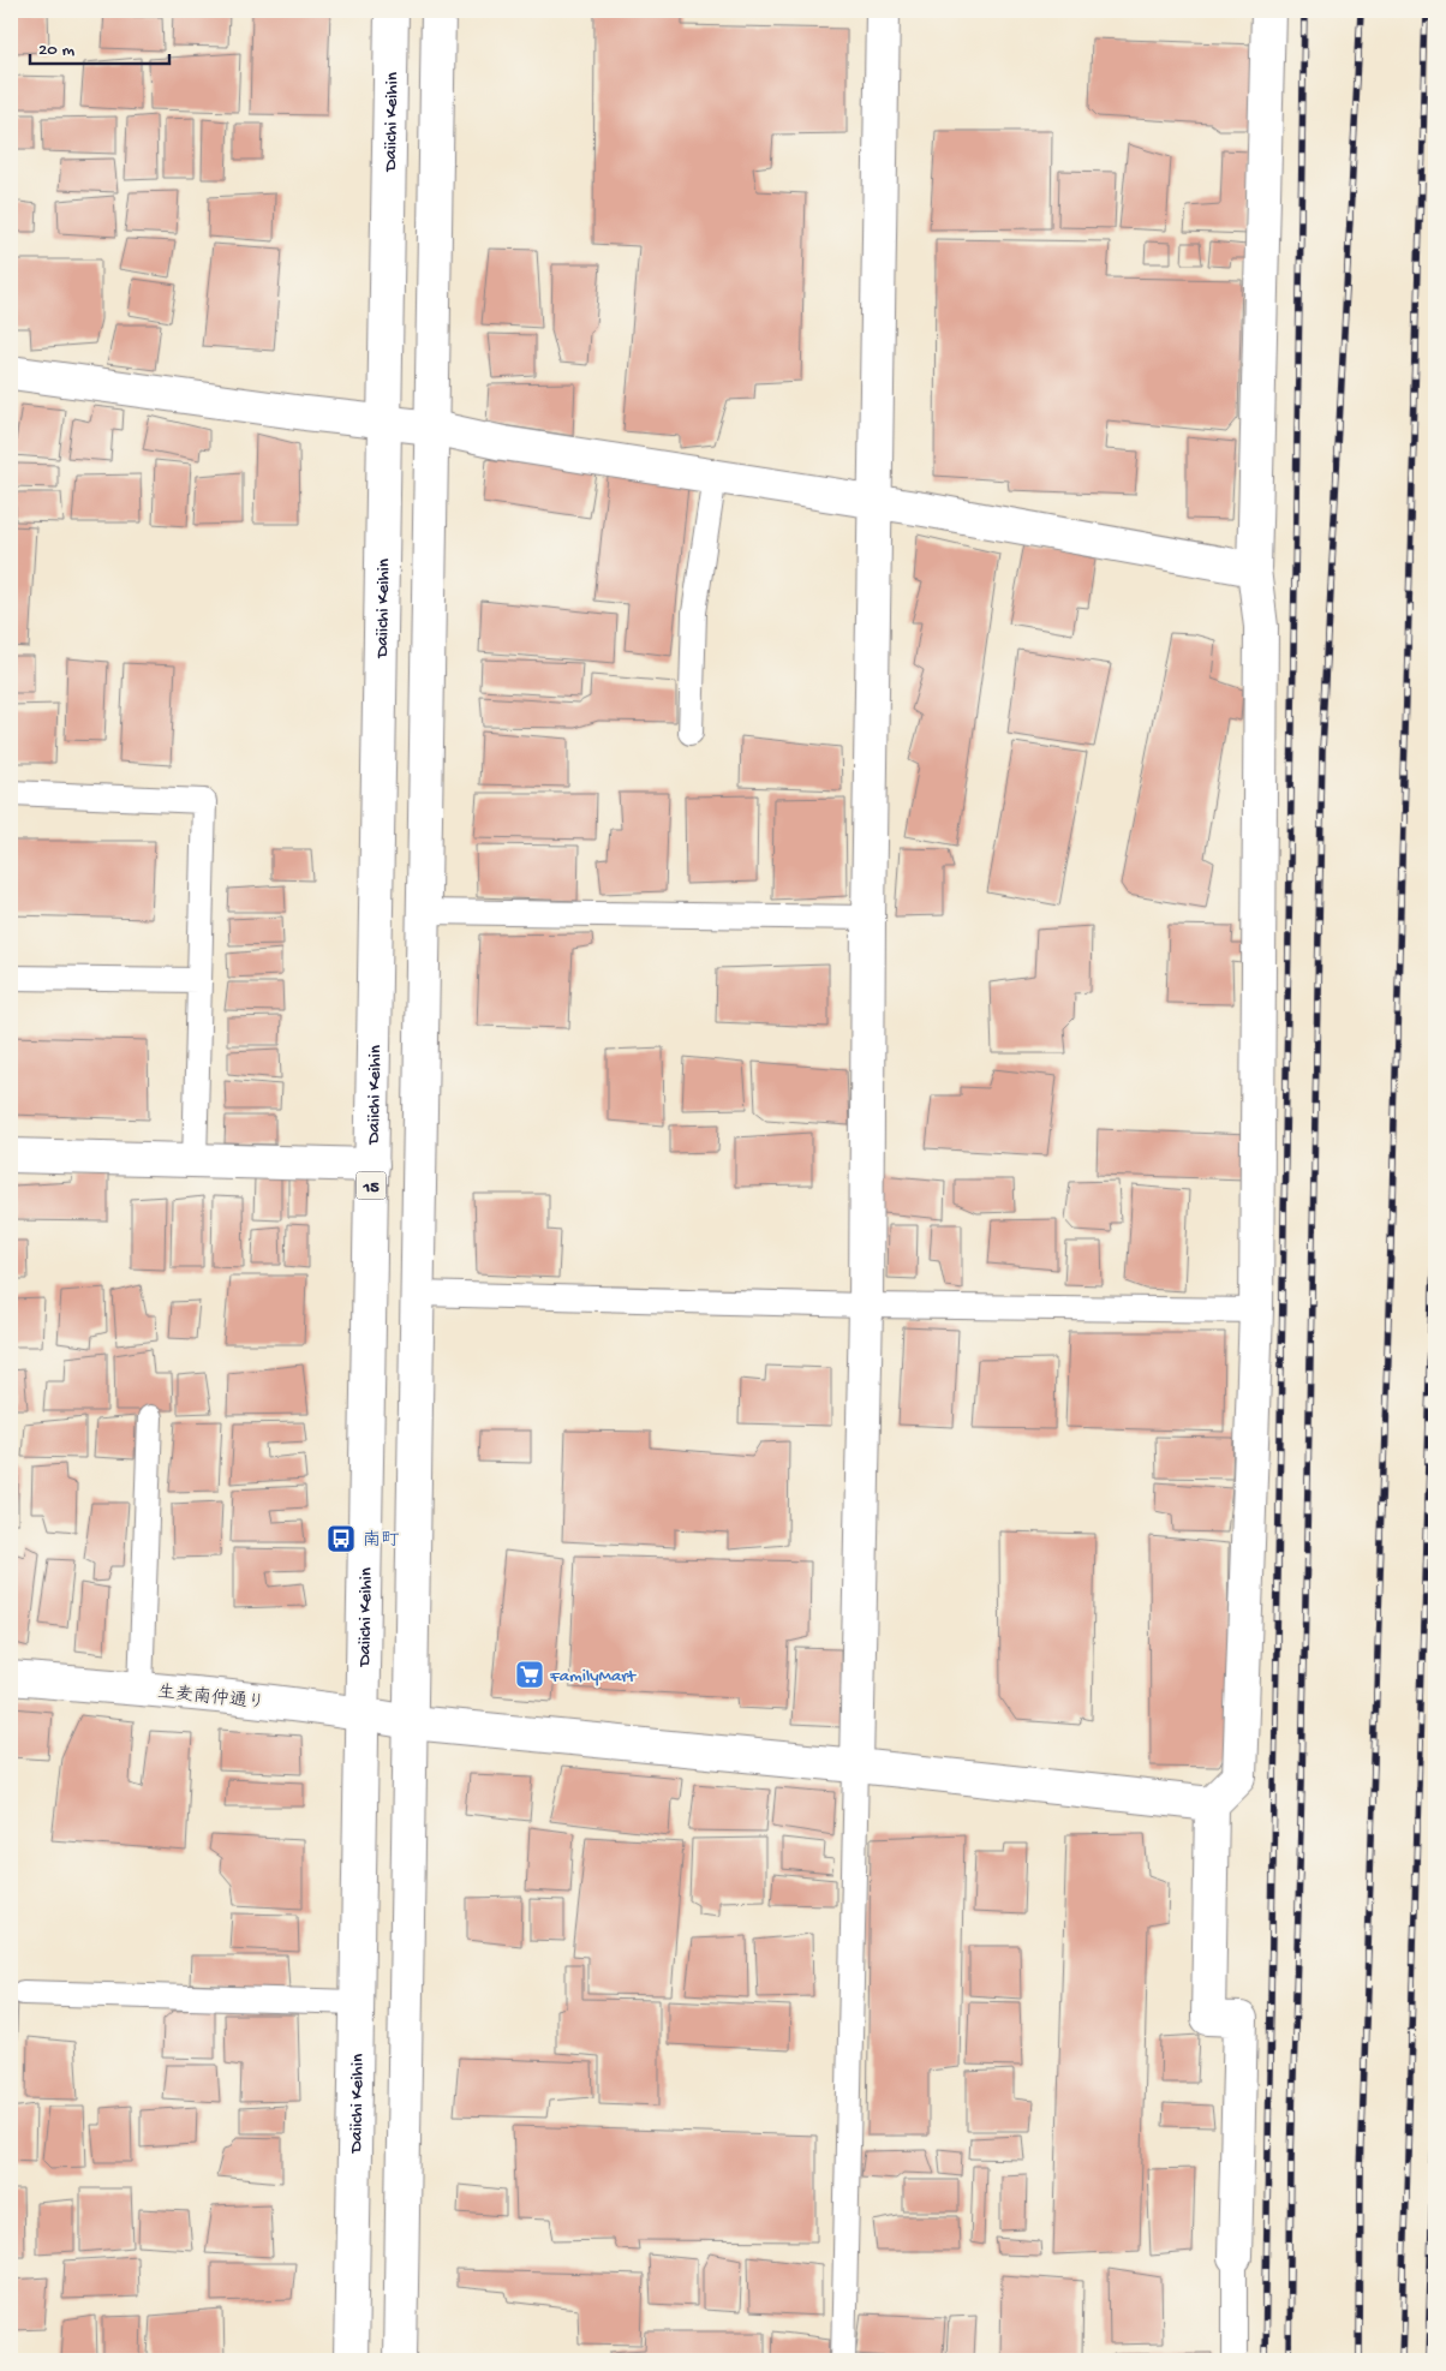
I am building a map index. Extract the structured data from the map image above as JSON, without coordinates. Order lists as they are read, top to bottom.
{
  "streets": {
    "main road": ["Daiichi Keihin", "15", "生麦南仲通り"]
  },
  "crossings": [
    ["Daiichi Keihin", "生麦南仲通り"]
  ],
  "places": {
    "bus stop": ["南町"],
    "supermarket": ["FamilyMart"]
  },
  "scale_bar": "20 m"
}
